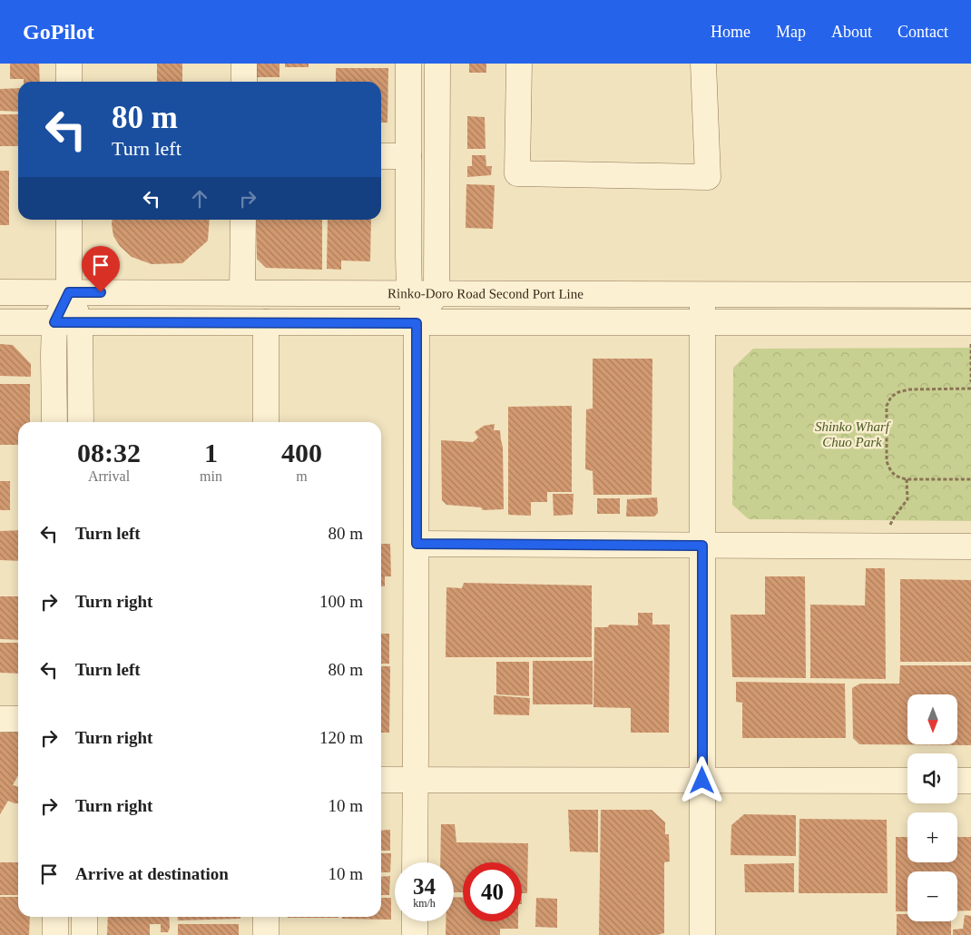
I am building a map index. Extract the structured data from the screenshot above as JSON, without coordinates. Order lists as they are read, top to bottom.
{
  "streets": {
    "street": ["Rinko-Doro Road Second Port Line"]
  },
  "parks": ["Shinko Wharf Chuo Park"],
  "north": "bottom",
  "page": {
    "header": "GoPilot",
    "nav": [
      "Home",
      "Map",
      "About",
      "Contact"
    ],
    "turn": ["80 m", "Turn left"],
    "eta": [
      "08:32",
      "Arrival",
      "1",
      "min",
      "400",
      "m"
    ],
    "list": [
      {
        "name": "Turn left",
        "value": "80 m"
      },
      {
        "name": "Turn right",
        "value": "100 m"
      },
      {
        "name": "Turn left",
        "value": "80 m"
      },
      {
        "name": "Turn right",
        "value": "120 m"
      },
      {
        "name": "Turn right",
        "value": "10 m"
      },
      {
        "name": "Arrive at destination",
        "value": "10 m"
      }
    ],
    "map_buttons": ["+", "−"],
    "speed": "34 km/h",
    "limit": "40"
  }
}
